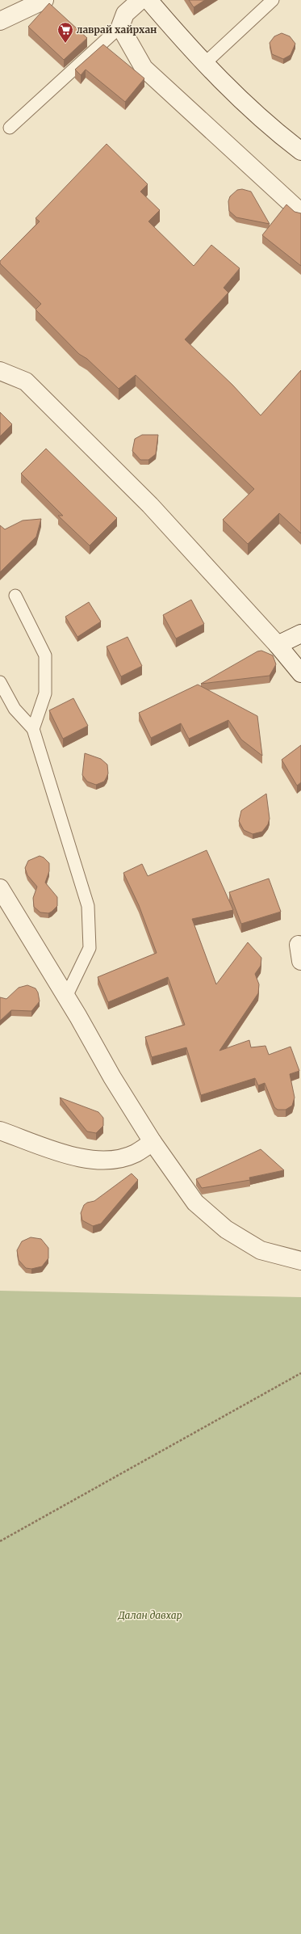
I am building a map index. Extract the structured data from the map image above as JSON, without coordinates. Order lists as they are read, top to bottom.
{
  "parks": ["Далан давхар"],
  "places": {
    "supermarket": ["лаврай хайрхан"]
  }
}
